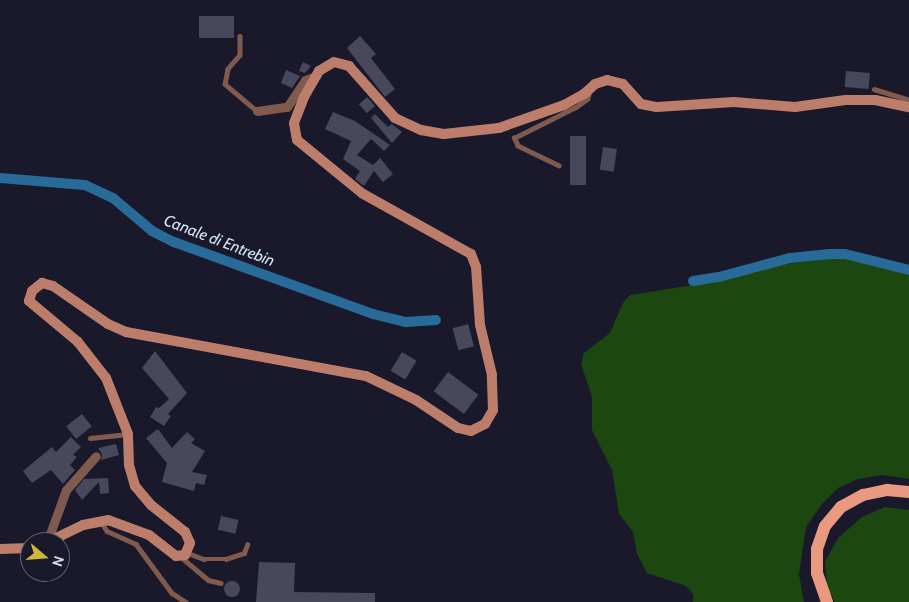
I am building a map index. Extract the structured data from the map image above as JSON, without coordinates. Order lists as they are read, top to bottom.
{
  "water": ["Canale di Entrebin"],
  "north": "right"
}
